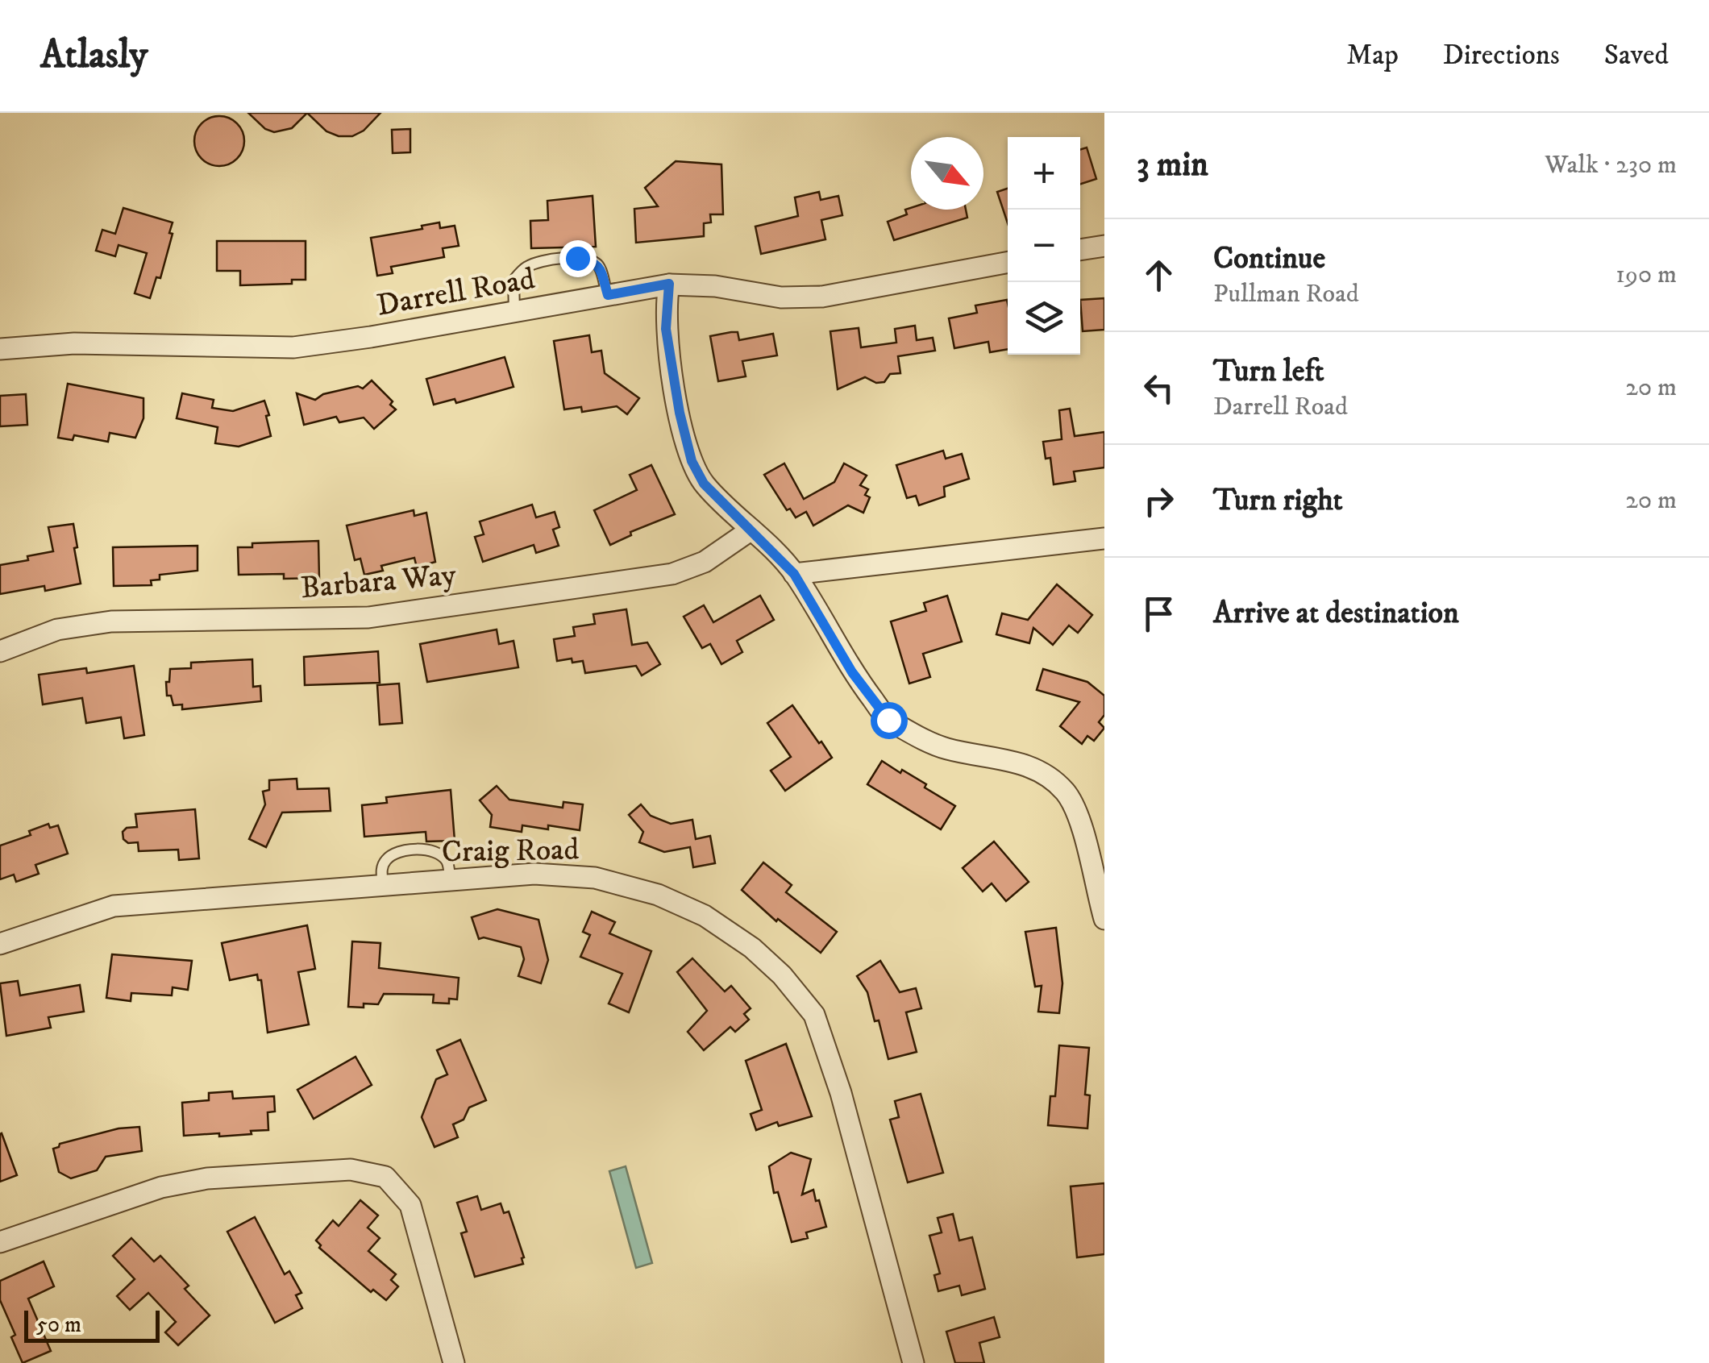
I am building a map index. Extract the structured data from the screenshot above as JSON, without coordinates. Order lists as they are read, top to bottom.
{
  "streets": {
    "street": ["Darrell Road", "Barbara Way", "Craig Road"]
  },
  "scale_bar": "50 m",
  "north": "bottom right",
  "page": {
    "header": "Atlasly",
    "nav": ["Map", "Directions", "Saved"],
    "heading": ["3 min", "Walk · 230 m"],
    "map_buttons": ["+", "−"],
    "list": [
      ["Continue", "Pullman Road", "190 m"],
      ["Turn left", "Darrell Road", "20 m"],
      ["Turn right", "20 m"],
      "Arrive at destination"
    ],
    "scale": "50 m"
  }
}
